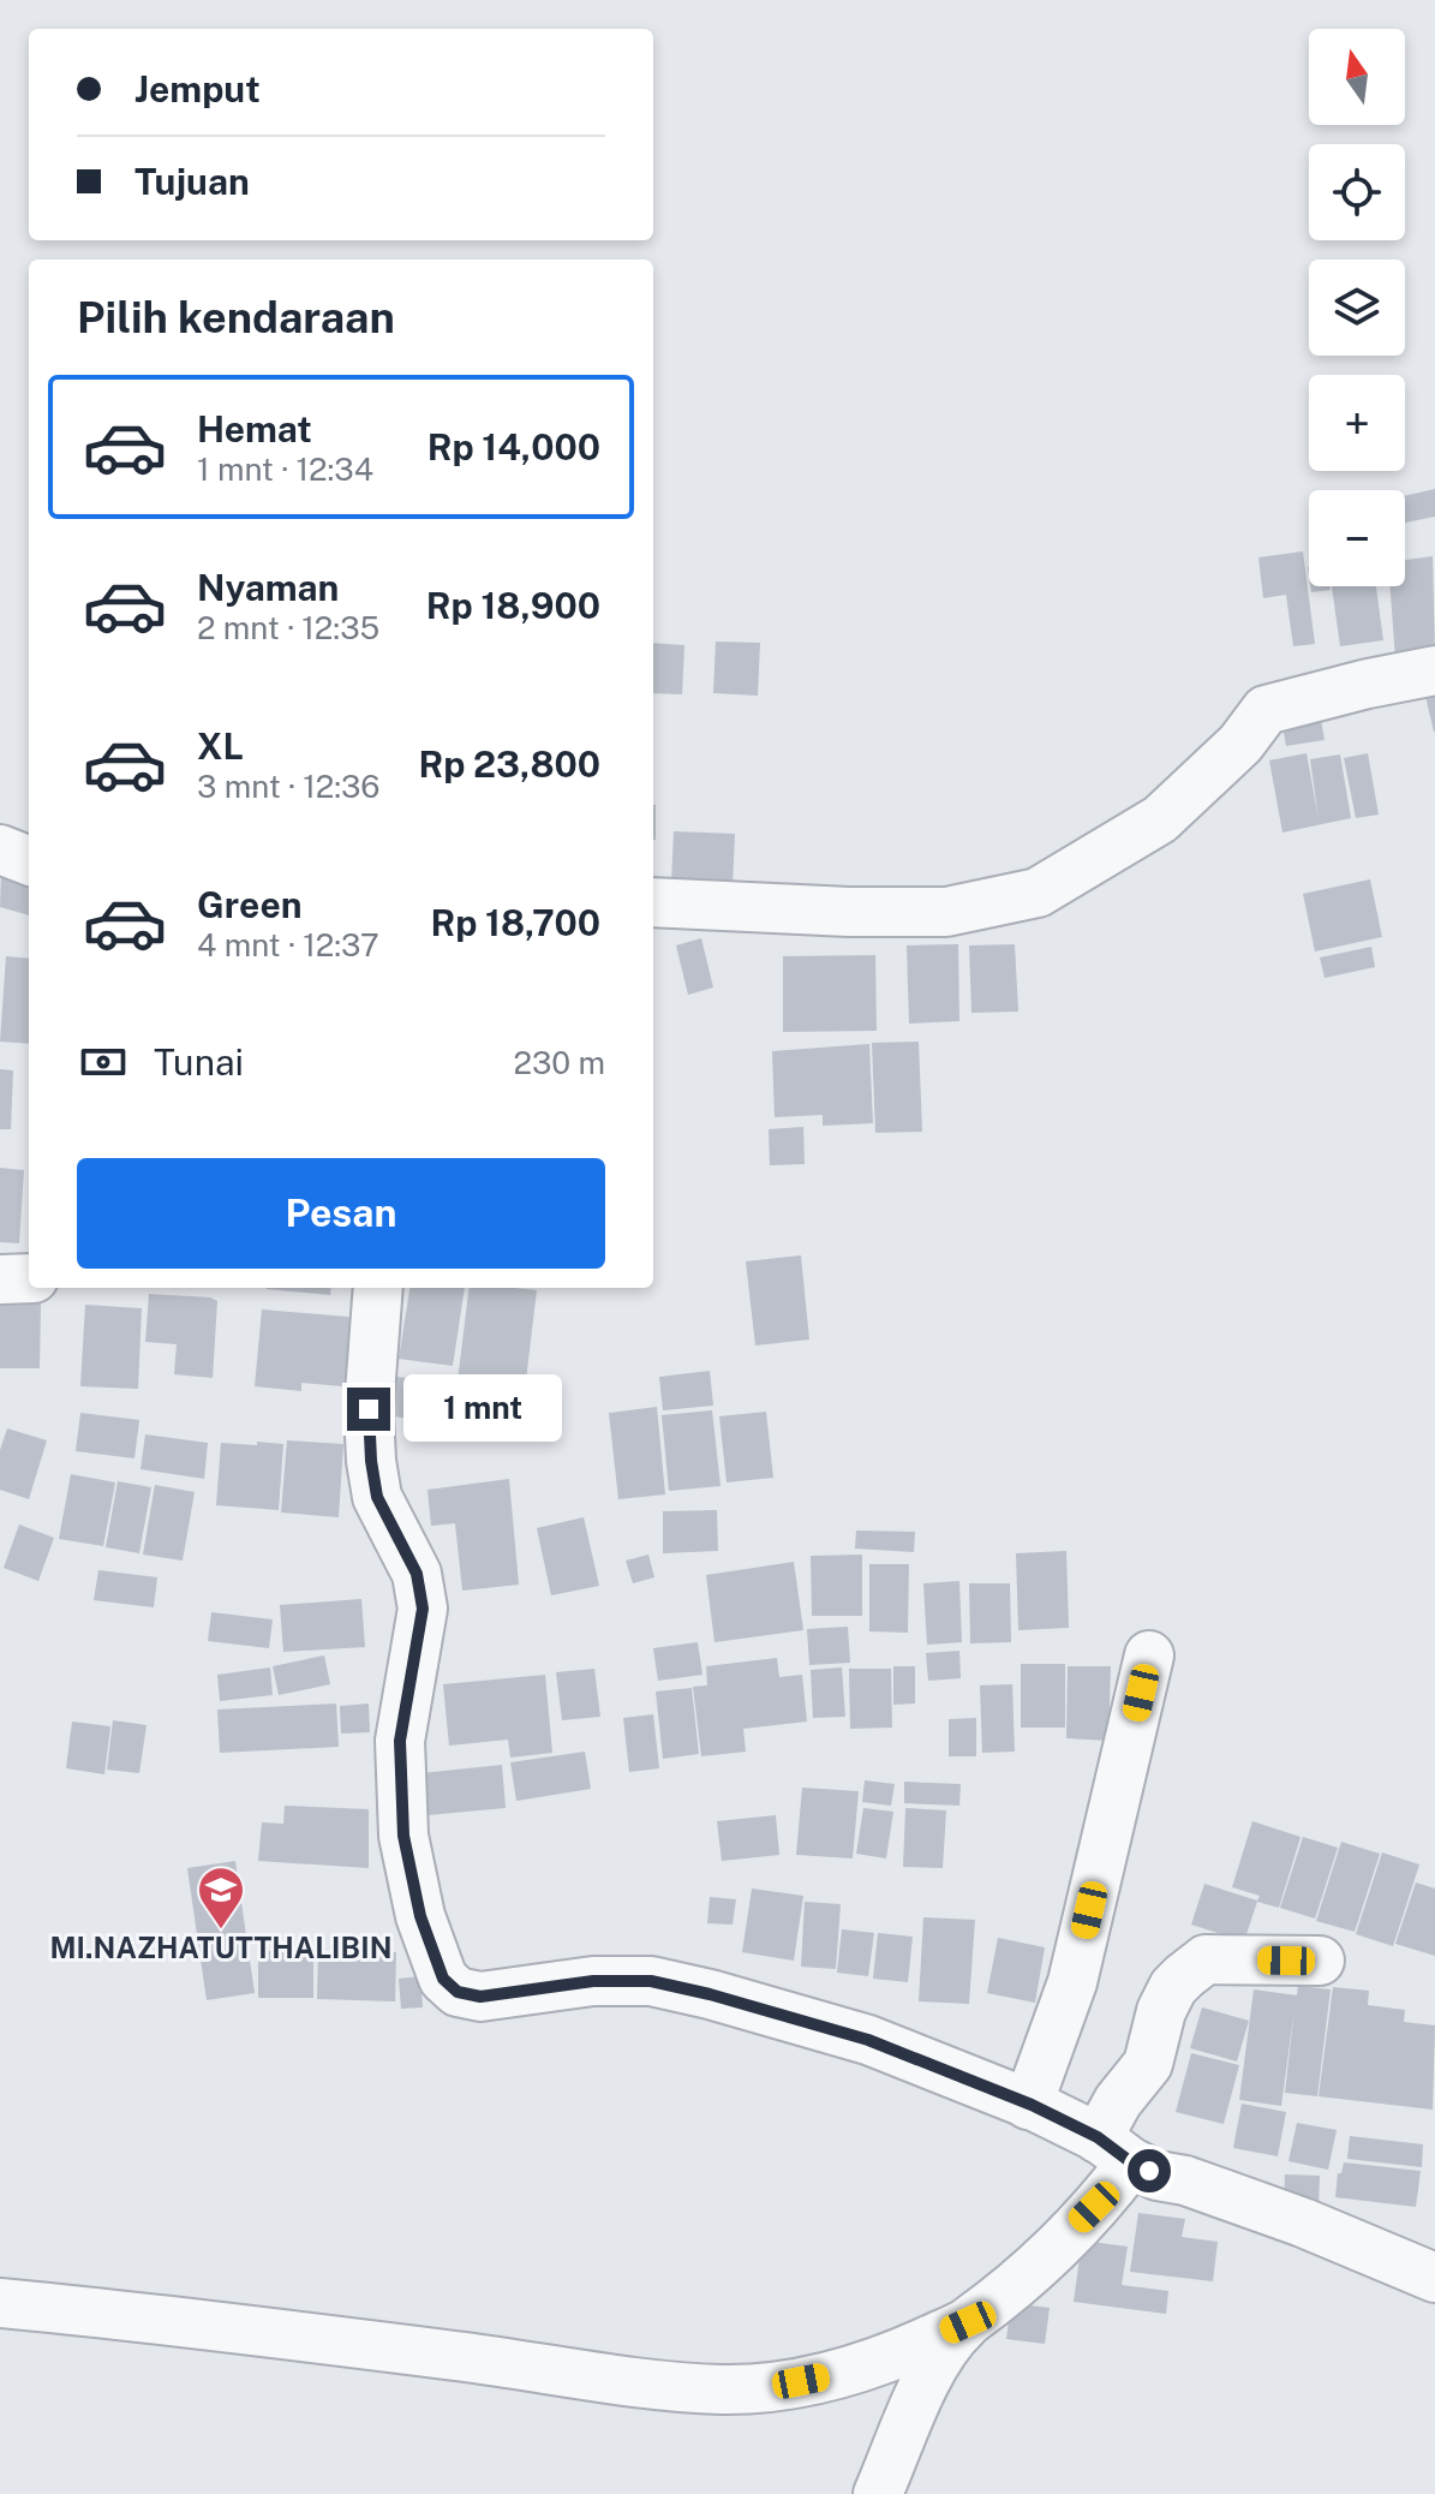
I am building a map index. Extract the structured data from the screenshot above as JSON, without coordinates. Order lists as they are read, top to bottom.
{
  "places": {
    "school or university": ["MI.NAZHATUTTHALIBIN"]
  },
  "north": "top",
  "page": {
    "map_buttons": ["+", "−"],
    "banner": ["Jemput", "Tujuan"],
    "heading": "Pilih kendaraan",
    "list": [
      {
        "name": "Hemat",
        "note": "1 mnt · 12:34",
        "value": "Rp 14,000"
      },
      {
        "name": "Nyaman",
        "note": "2 mnt · 12:35",
        "value": "Rp 18,900"
      },
      {
        "name": "XL",
        "note": "3 mnt · 12:36",
        "value": "Rp 23,800"
      },
      {
        "name": "Green",
        "note": "4 mnt · 12:37",
        "value": "Rp 18,700"
      }
    ],
    "pay": ["Tunai", "230 m"],
    "buttons": "Pesan",
    "bubble": "1 mnt"
  }
}
